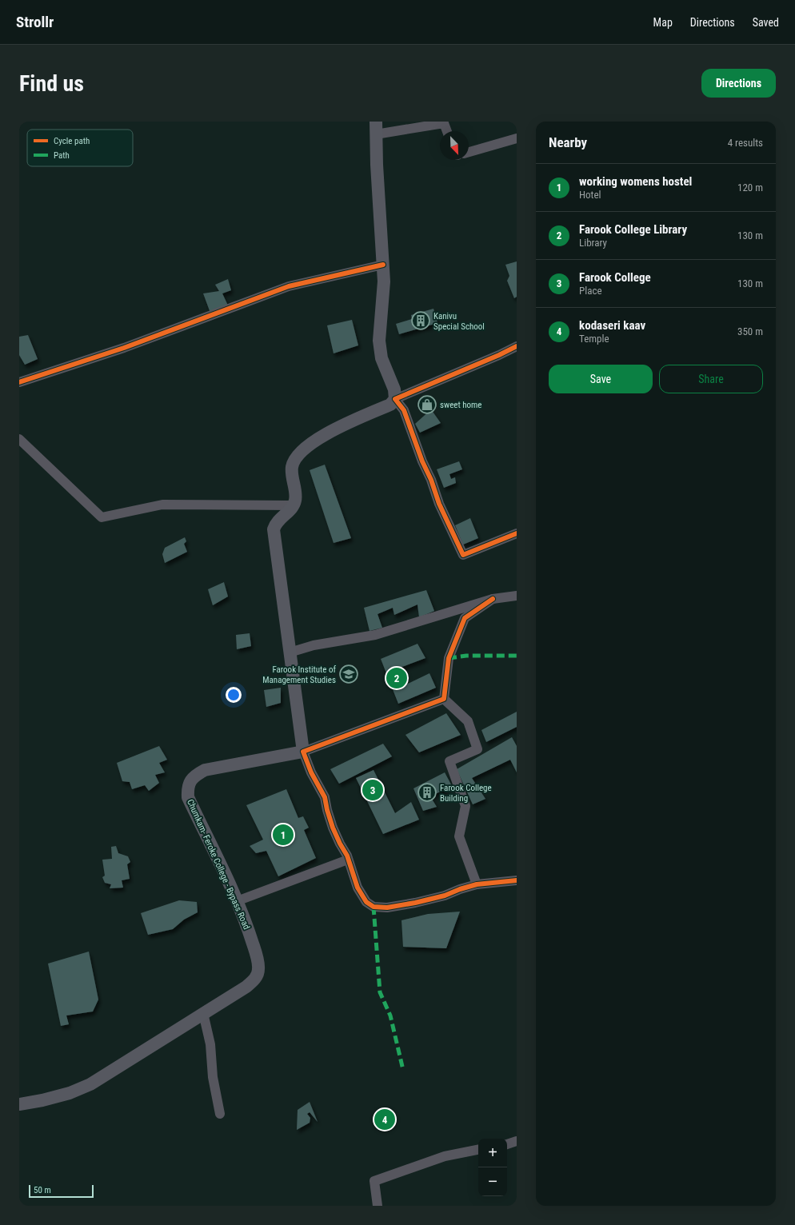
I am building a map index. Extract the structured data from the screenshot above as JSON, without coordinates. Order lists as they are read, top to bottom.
{
  "streets": {
    "main road": ["Chumkam- Feroke College - Bypass Road"]
  },
  "places": {
    "building": ["Kanivu Special School", "Farook College Building"],
    "shop": ["sweet home"],
    "school or university": ["Farook Institute of Management Studies"]
  },
  "legend": ["Cycle path", "Path"],
  "scale_bar": "50 m",
  "north": "bottom right",
  "page": {
    "header": "Strollr",
    "nav": ["Map", "Directions", "Saved"],
    "buttons": [
      "Directions",
      ["Save", "Share"]
    ],
    "title": "Find us",
    "heading": ["Nearby", "4 results"],
    "list": [
      {
        "mark": "1",
        "name": "working womens hostel",
        "note": "Hotel",
        "value": "120 m"
      },
      {
        "mark": "2",
        "name": "Farook College Library",
        "note": "Library",
        "value": "130 m"
      },
      {
        "mark": "3",
        "name": "Farook College",
        "note": "Place",
        "value": "130 m"
      },
      {
        "mark": "4",
        "name": "kodaseri kaav",
        "note": "Temple",
        "value": "350 m"
      }
    ],
    "pins": [
      "2",
      "3",
      "1",
      "4"
    ],
    "map_buttons": ["+", "−"],
    "scale": "50 m"
  }
}
